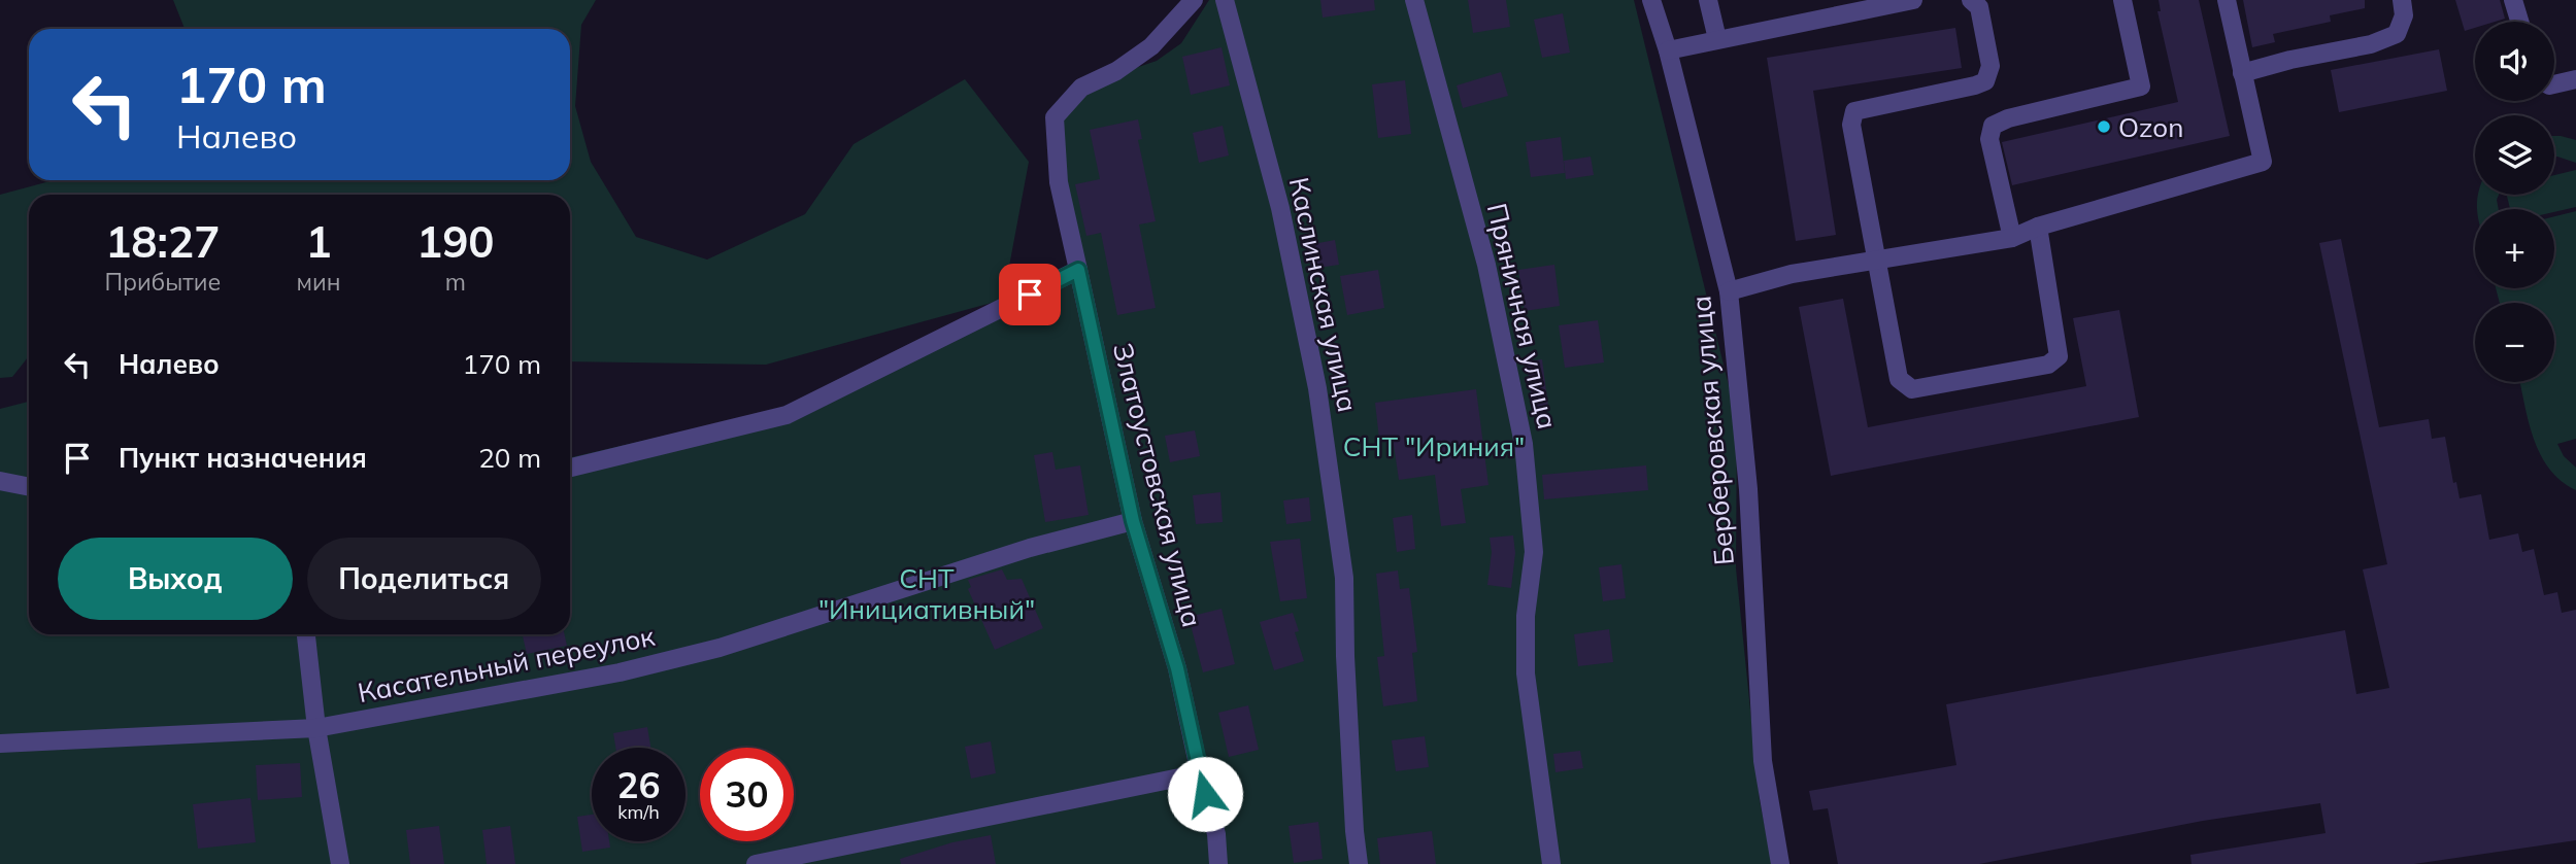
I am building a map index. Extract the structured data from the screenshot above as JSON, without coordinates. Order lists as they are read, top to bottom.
{
  "streets": {
    "street": [
      "Каслинская улица",
      "Пряничная улица",
      "Берберовская улица",
      "Златоустовская улица",
      "Касательный переулок"
    ]
  },
  "crossings": [
    ["Златоустовская улица", "Касательный переулок"]
  ],
  "parks": ["СНТ \"Ириния\"", "СНТ \"Инициативный\""],
  "places": ["Ozon"],
  "page": {
    "map_buttons": ["+", "−"],
    "turn": ["170 m", "Налево"],
    "eta": [
      "18:27",
      "Прибытие",
      "1",
      "мин",
      "190",
      "m"
    ],
    "list": [
      {
        "name": "Налево",
        "value": "170 m"
      },
      {
        "name": "Пункт назначения",
        "value": "20 m"
      }
    ],
    "buttons": ["Выход", "Поделиться"],
    "speed": "26 km/h",
    "limit": "30"
  }
}
